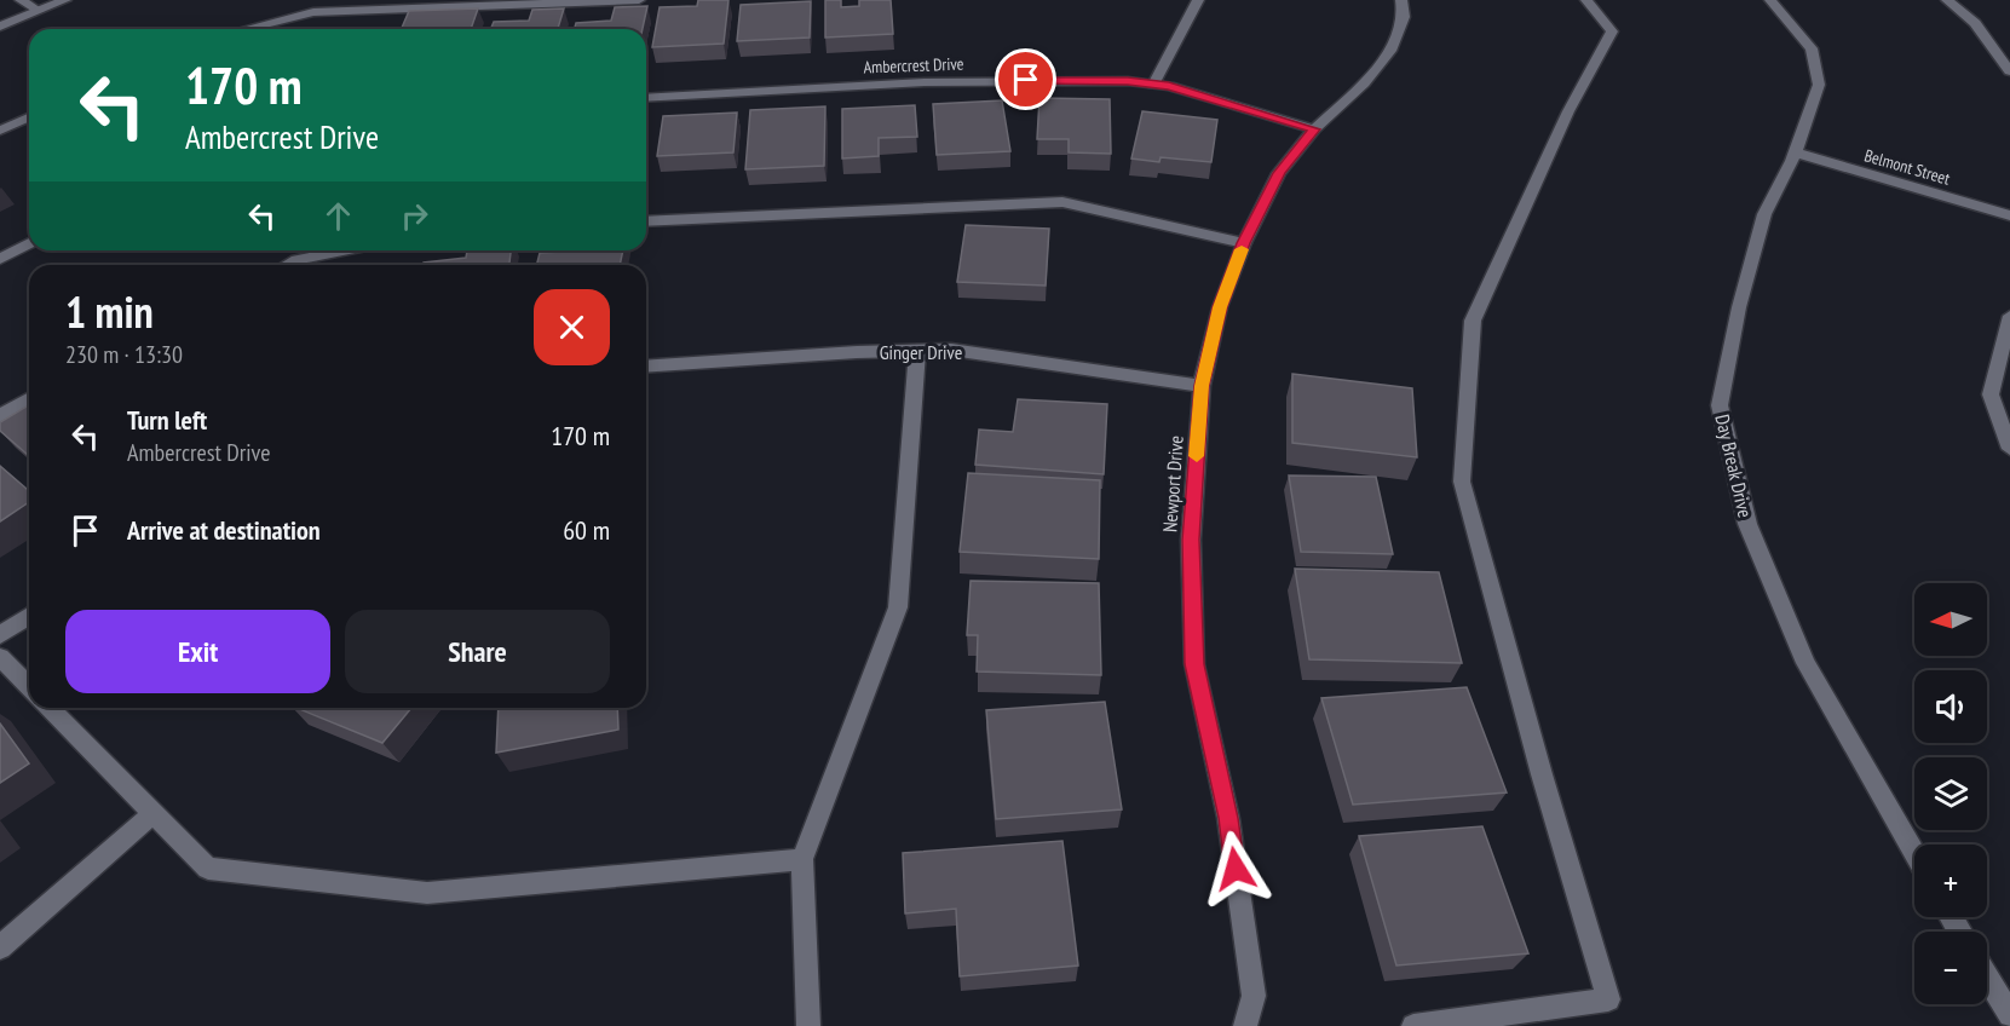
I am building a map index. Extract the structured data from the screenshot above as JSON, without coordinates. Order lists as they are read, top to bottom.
{
  "streets": {
    "street": [
      "Ambercrest Drive",
      "Belmont Street",
      "Ginger Drive",
      "Day Break Drive",
      "Newport Drive"
    ]
  },
  "crossings": [
    ["Ambercrest Drive", "Newport Drive"],
    ["Belmont Street", "Day Break Drive"],
    ["Ginger Drive", "Newport Drive"]
  ],
  "north": "left",
  "page": {
    "turn": ["170 m", "Ambercrest Drive"],
    "heading": ["1 min", "230 m · 13:30"],
    "list": [
      {
        "name": "Turn left",
        "note": "Ambercrest Drive",
        "value": "170 m"
      },
      {
        "name": "Arrive at destination",
        "value": "60 m"
      }
    ],
    "map_buttons": ["+", "−"],
    "buttons": ["Exit", "Share"]
  }
}
